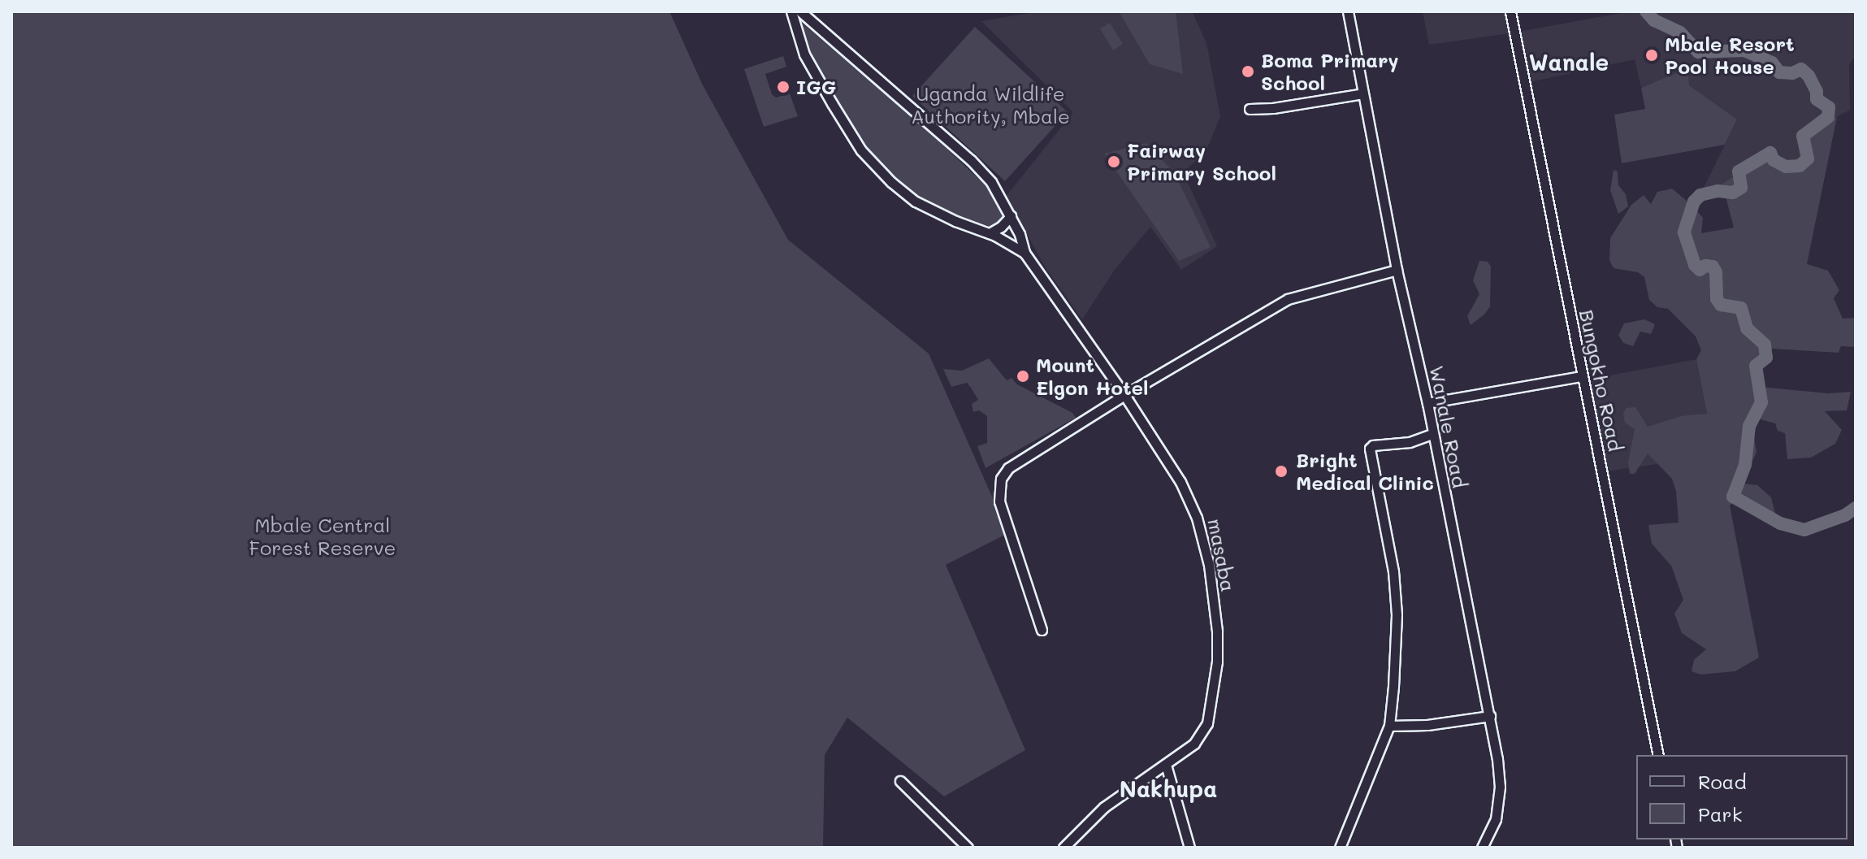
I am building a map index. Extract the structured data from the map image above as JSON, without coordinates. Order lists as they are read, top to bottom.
{
  "streets": {
    "street": ["Bungokho Road", "Wanale Road", "masaba"]
  },
  "districts": ["Wanale", "Nakhupa"],
  "parks": ["Uganda Wildlife Authority, Mbale", "Mbale Central Forest Reserve"],
  "places": [
    "Mbale Resort Pool House",
    "Boma Primary School",
    "IGG",
    "Fairway Primary School",
    "Mount Elgon Hotel",
    "Bright Medical Clinic"
  ],
  "legend": ["Road", "Park"]
}
